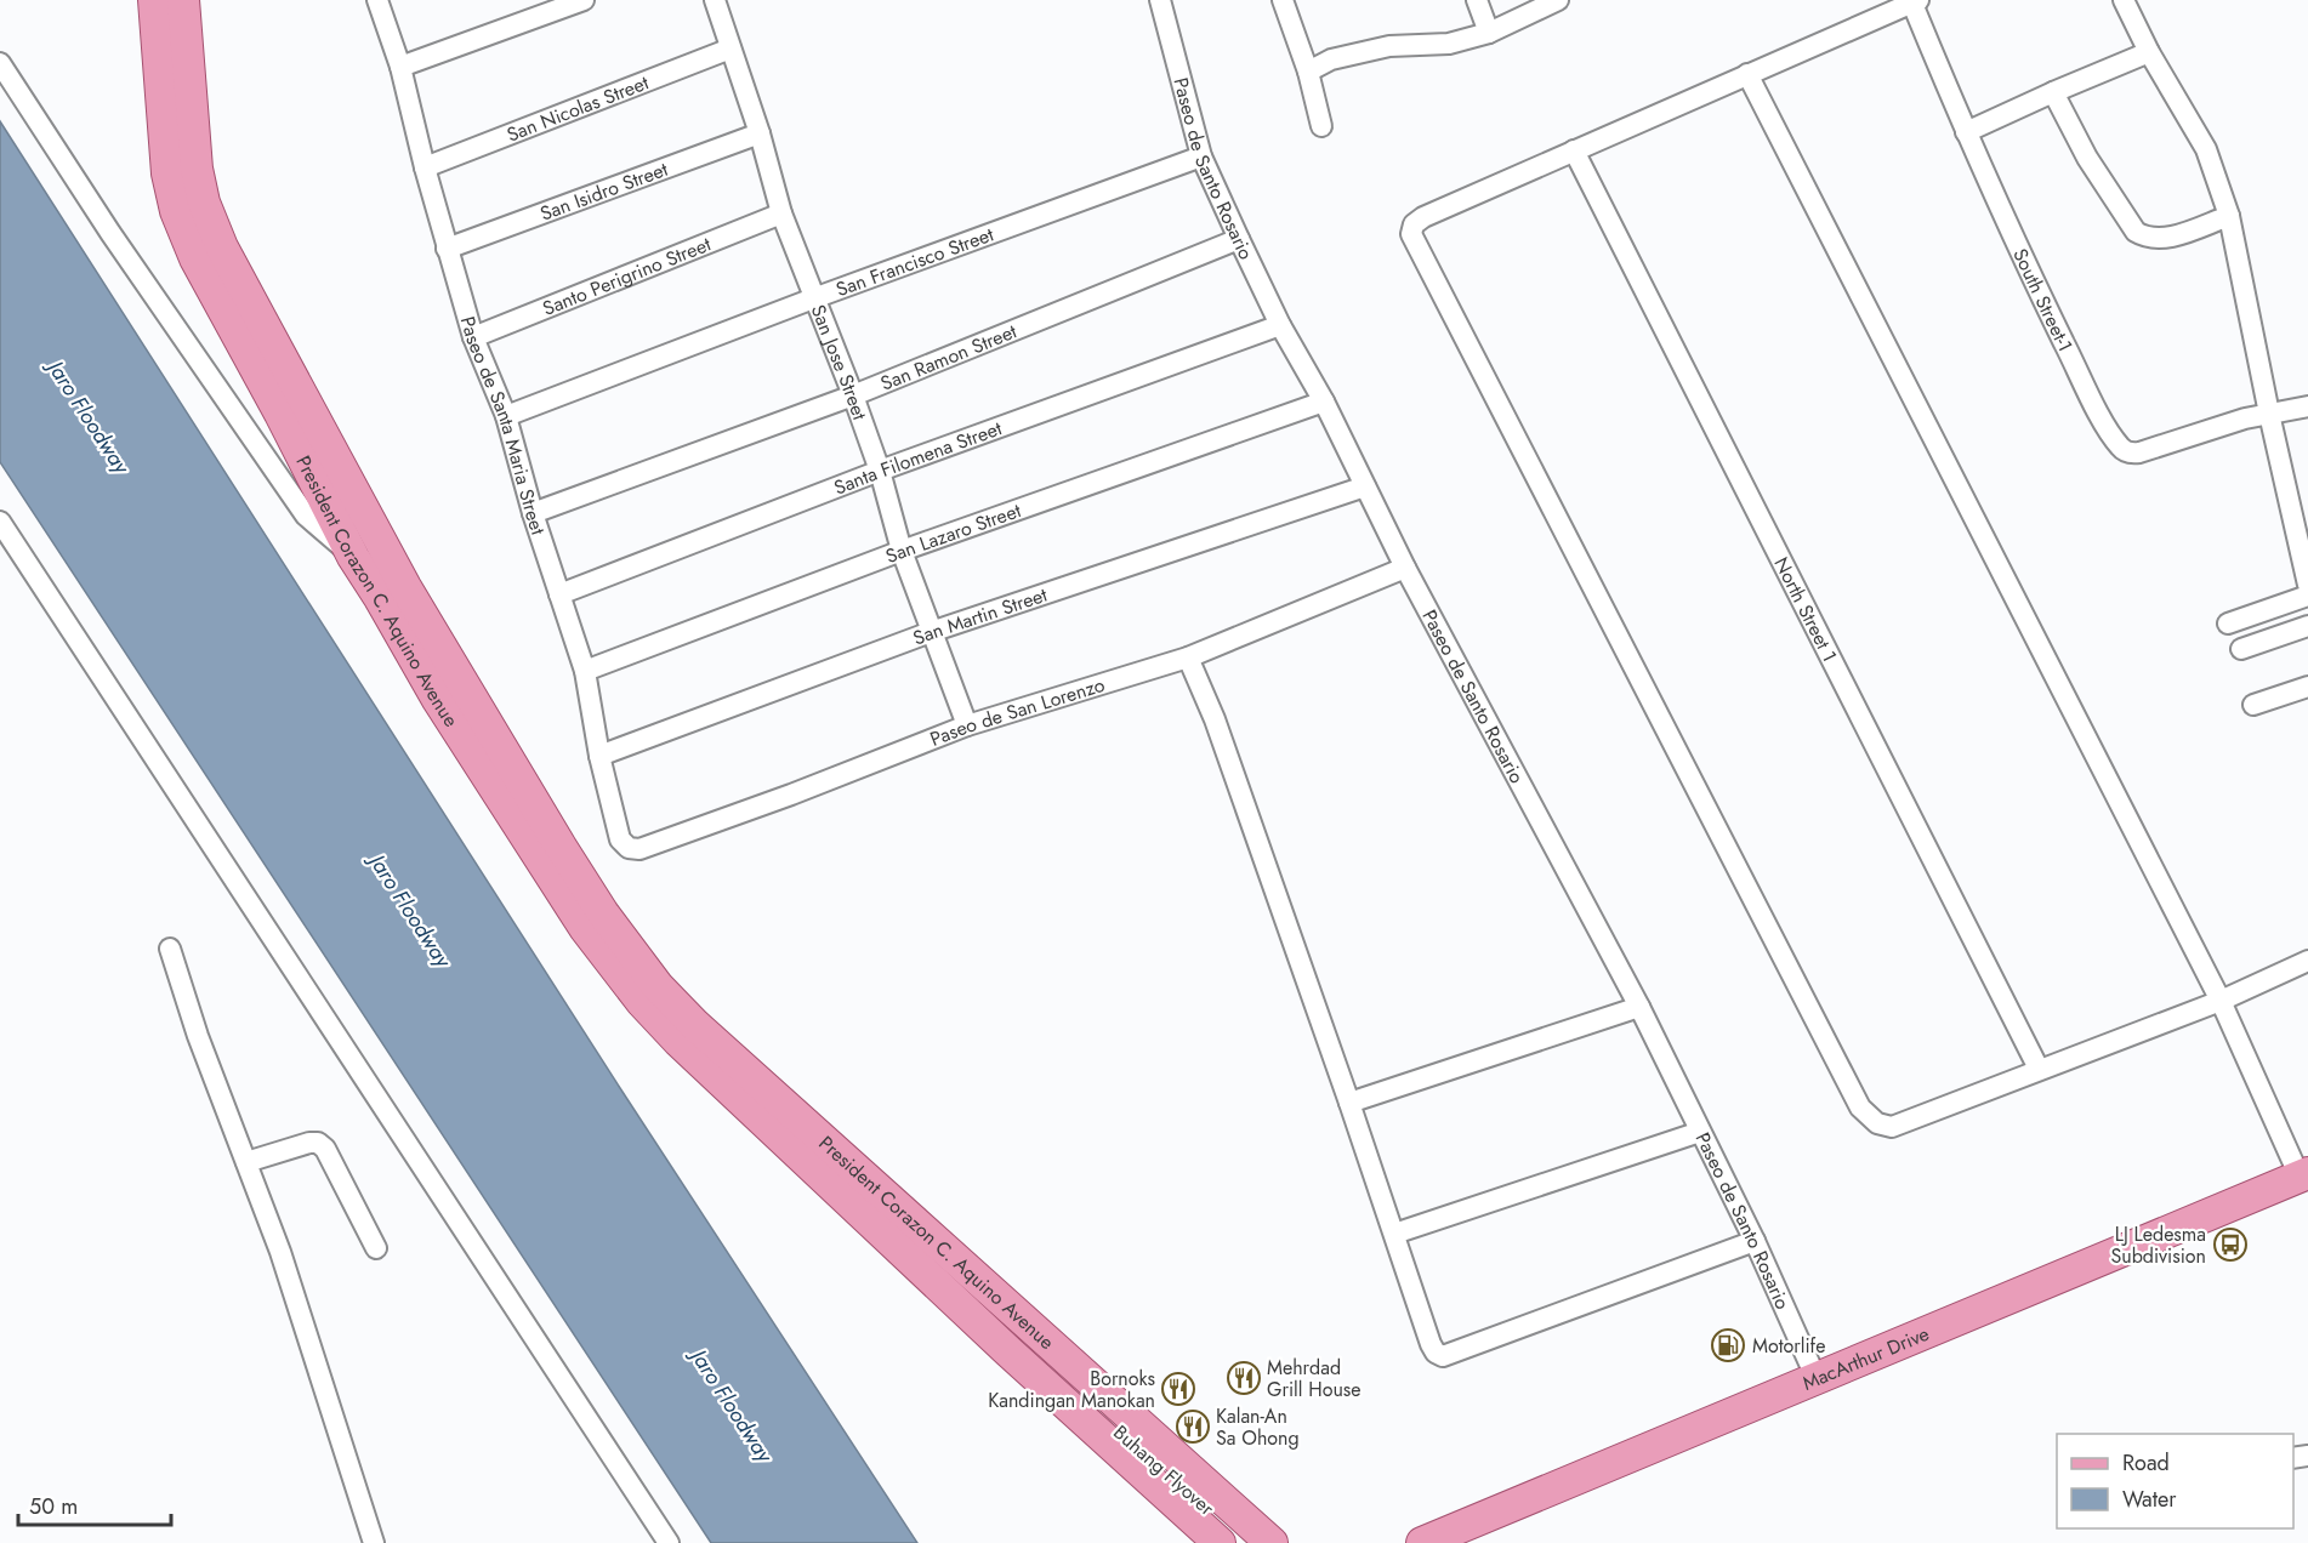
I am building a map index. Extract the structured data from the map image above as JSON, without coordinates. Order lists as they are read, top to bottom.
{
  "streets": {
    "main road": ["President Corazon C. Aquino Avenue", "MacArthur Drive", "Buhang Flyover"],
    "street": [
      "San Nicolas Street",
      "Paseo de Santo Rosario",
      "San Isidro Street",
      "San Francisco Street",
      "Santo Perigrino Street",
      "South Street-1",
      "San Ramon Street",
      "San Jose Street",
      "Paseo de Santa Maria Street",
      "Santa Filomena Street",
      "San Lazaro Street",
      "North Street 1",
      "San Martin Street",
      "Paseo de San Lorenzo"
    ]
  },
  "crossings": [
    ["San Nicolas Street", "San Jose Street"],
    ["San Nicolas Street", "Paseo de Santa Maria Street"],
    ["Paseo de Santo Rosario", "San Francisco Street"],
    ["Paseo de Santo Rosario", "San Ramon Street"],
    ["Paseo de Santo Rosario", "Santa Filomena Street"],
    ["Paseo de Santo Rosario", "San Lazaro Street"],
    ["Paseo de Santo Rosario", "San Martin Street"],
    ["Paseo de Santo Rosario", "Paseo de San Lorenzo"],
    ["Paseo de Santo Rosario", "MacArthur Drive"],
    ["San Isidro Street", "San Jose Street"],
    ["San Isidro Street", "Paseo de Santa Maria Street"],
    ["San Francisco Street", "San Jose Street"],
    ["San Francisco Street", "Paseo de Santa Maria Street"],
    ["Santo Perigrino Street", "San Jose Street"],
    ["Santo Perigrino Street", "Paseo de Santa Maria Street"],
    ["San Ramon Street", "San Jose Street"],
    ["San Ramon Street", "Paseo de Santa Maria Street"],
    ["San Jose Street", "Santa Filomena Street"],
    ["San Jose Street", "San Lazaro Street"],
    ["San Jose Street", "San Martin Street"],
    ["San Jose Street", "Paseo de San Lorenzo"],
    ["Paseo de Santa Maria Street", "Santa Filomena Street"],
    ["Paseo de Santa Maria Street", "San Lazaro Street"],
    ["Paseo de Santa Maria Street", "San Martin Street"],
    ["Paseo de Santa Maria Street", "Paseo de San Lorenzo"],
    ["President Corazon C. Aquino Avenue", "Buhang Flyover"]
  ],
  "water": ["Jaro Floodway"],
  "places": {
    "bus stop": ["LJ Ledesma Subdivision"],
    "fuel station": ["Motorlife"],
    "restaurant": ["Mehrdad Grill House", "Bornoks Kandingan Manokan", "Kalan-An Sa Ohong"]
  },
  "legend": ["Road", "Water"],
  "scale_bar": "50 m"
}
